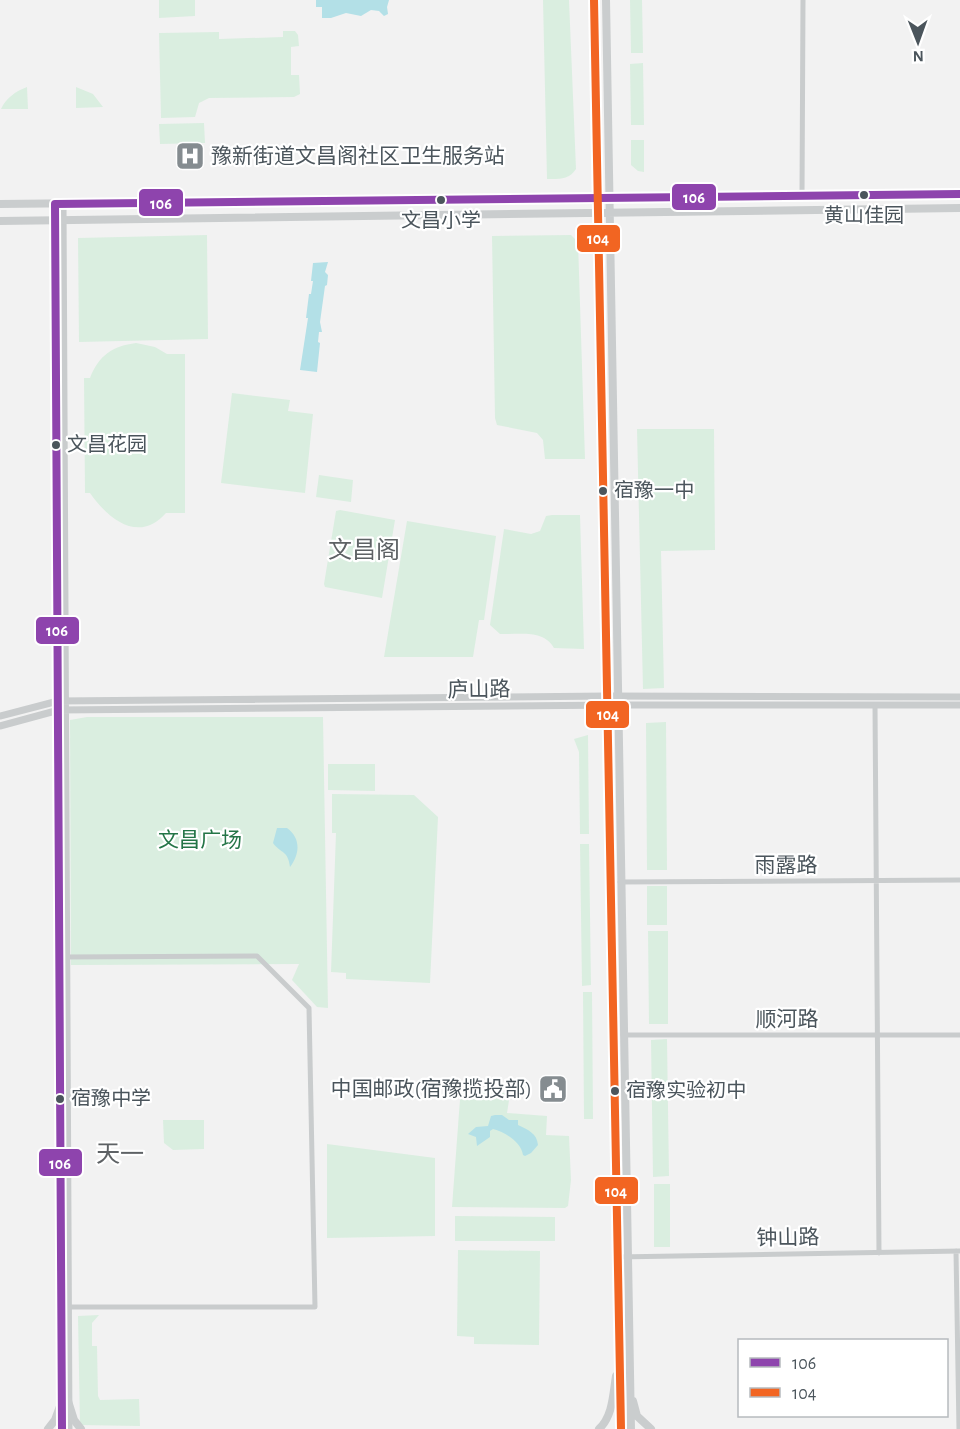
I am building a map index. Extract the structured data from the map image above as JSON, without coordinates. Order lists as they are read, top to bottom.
{
  "streets": {
    "street": [
      "庐山路",
      "雨露路",
      "顺河路",
      "钟山路"
    ]
  },
  "districts": ["文昌阁", "天一"],
  "parks": ["文昌广场"],
  "places": {
    "hospital": ["豫新街道文昌阁社区卫生服务站"],
    "other": [
      "黄山佳园",
      "文昌小学",
      "文昌花园",
      "宿豫一中",
      "宿豫实验初中",
      "宿豫中学"
    ],
    "public building": ["中国邮政(宿豫揽投部)"]
  },
  "lines": ["transit line 104", "transit line 106"],
  "legend": ["106", "104"],
  "north": "bottom"
}
